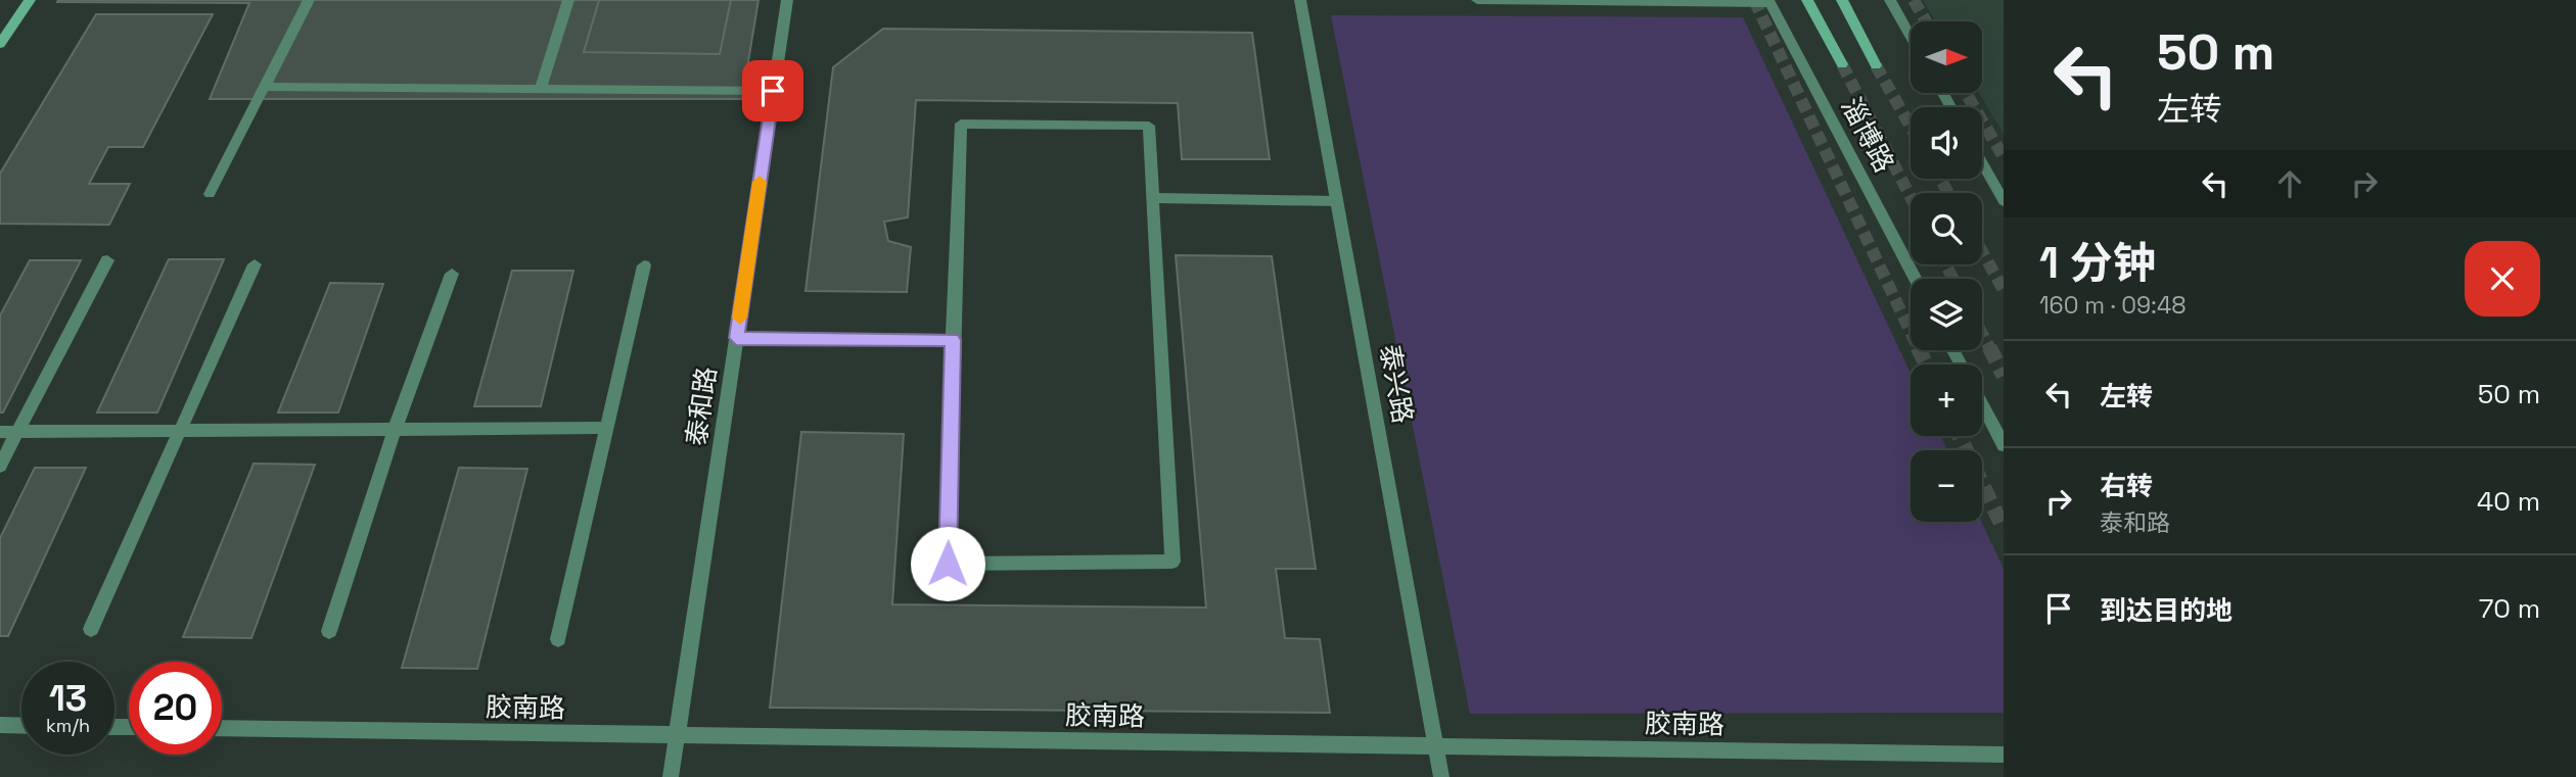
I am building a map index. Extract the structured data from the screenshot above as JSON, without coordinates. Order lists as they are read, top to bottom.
{
  "streets": {
    "street": [
      "淄博路",
      "泰兴路",
      "泰和路",
      "胶南路"
    ]
  },
  "crossings": [
    ["泰兴路", "胶南路"],
    ["泰和路", "胶南路"]
  ],
  "north": "right",
  "page": {
    "turn": ["50 m", "左转"],
    "map_buttons": ["+", "−"],
    "heading": ["1 分钟", "160 m · 09:48"],
    "list": [
      {
        "name": "左转",
        "value": "50 m"
      },
      {
        "name": "右转",
        "note": "泰和路",
        "value": "40 m"
      },
      {
        "name": "到达目的地",
        "value": "70 m"
      }
    ],
    "speed": "13 km/h",
    "limit": "20"
  }
}
